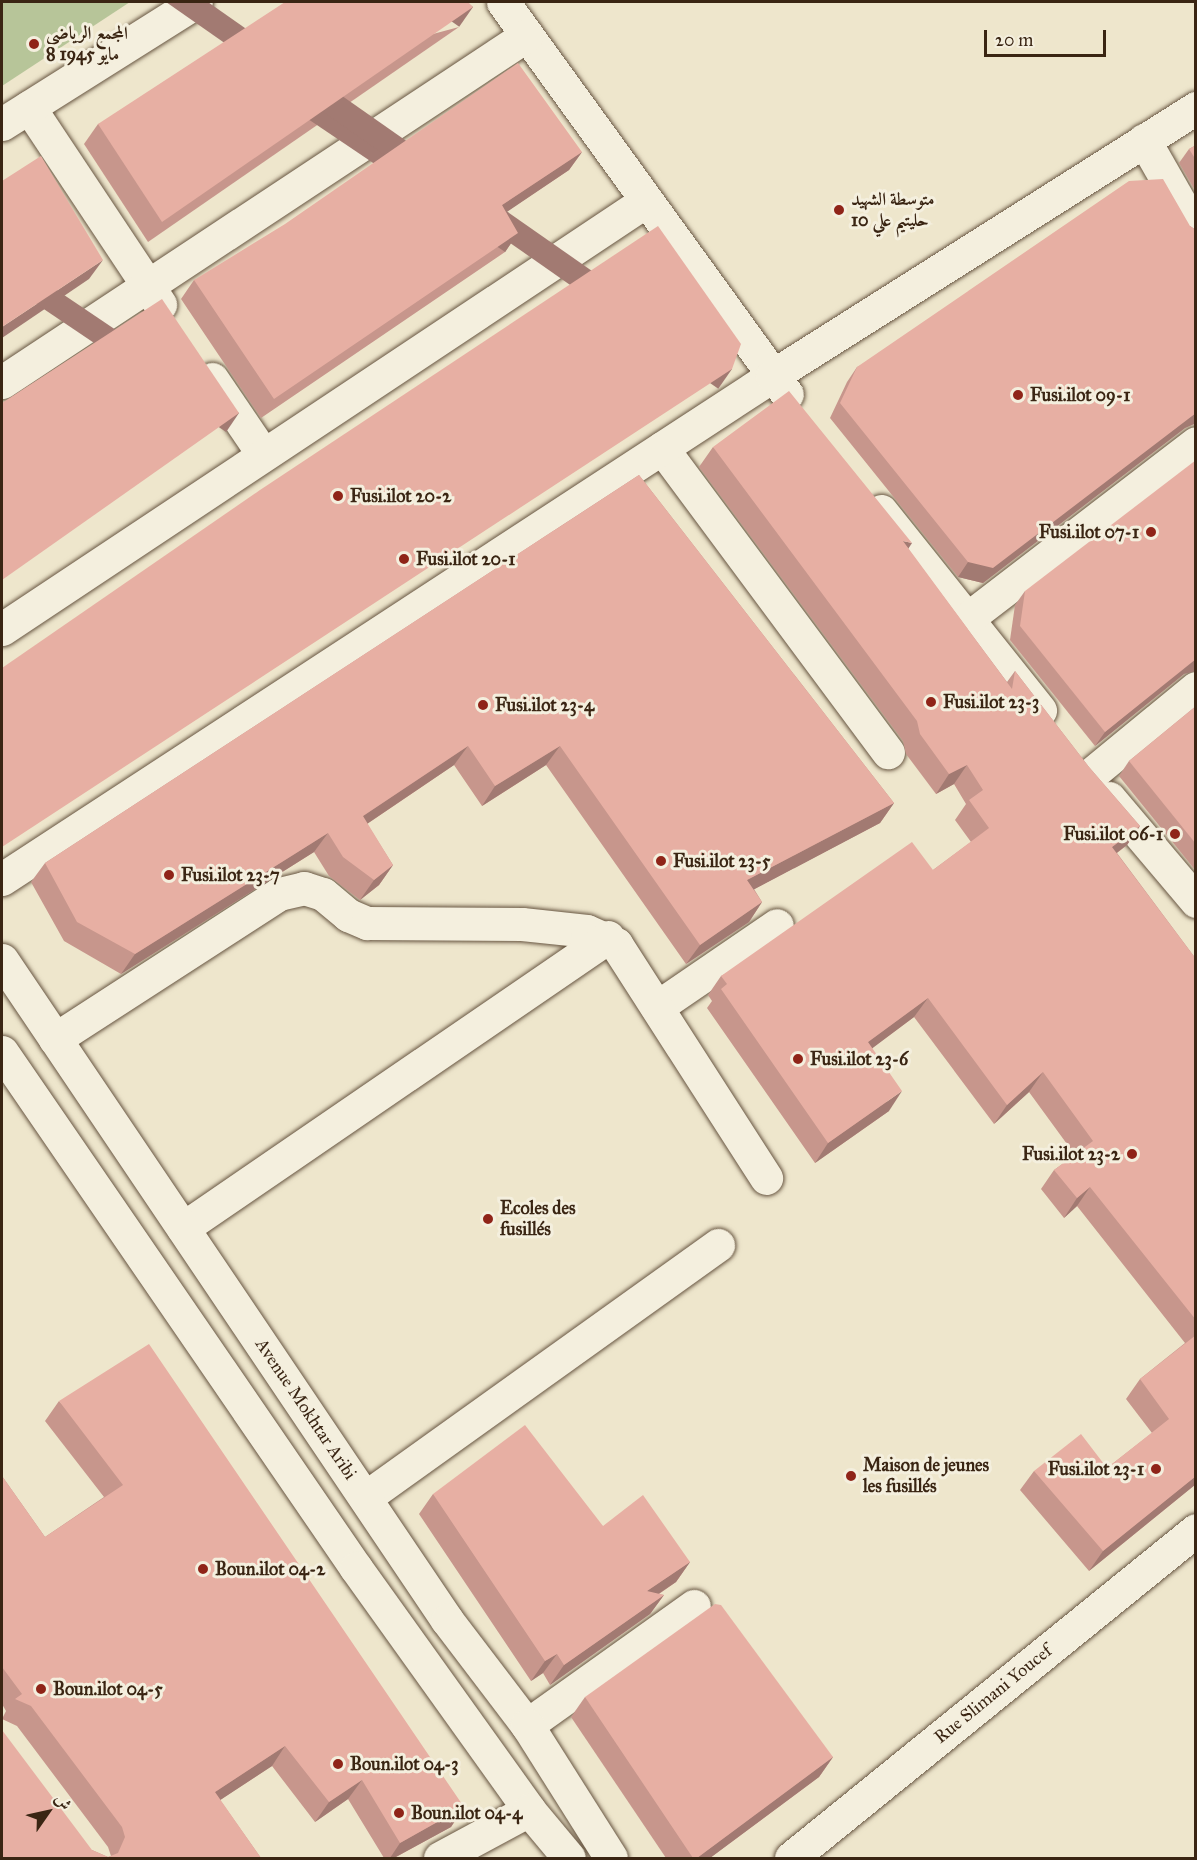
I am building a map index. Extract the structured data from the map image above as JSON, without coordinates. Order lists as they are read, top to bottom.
{
  "streets": {
    "street": ["Avenue Mokhtar Aribi", "Rue Slimani Youcef"]
  },
  "places": [
    "المجمع الرياضي 8 مايو 1945",
    "متوسطة الشهيد حليتيم علي 10",
    "Fusi.ilot 09-1",
    "Fusi.ilot 20-2",
    "Fusi.ilot 07-1",
    "Fusi.ilot 20-1",
    "Fusi.ilot 23-3",
    "Fusi.ilot 23-4",
    "Fusi.ilot 06-1",
    "Fusi.ilot 23-5",
    "Fusi.ilot 23-7",
    "Fusi.ilot 23-6",
    "Fusi.ilot 23-2",
    "Ecoles des fusillés",
    "Fusi.ilot 23-1",
    "Maison de jeunes les fusillés",
    "Boun.ilot 04-2",
    "Boun.ilot 04-5",
    "Boun.ilot 04-3",
    "Boun.ilot 04-4"
  ],
  "scale_bar": "20 m",
  "north": "top right"
}
